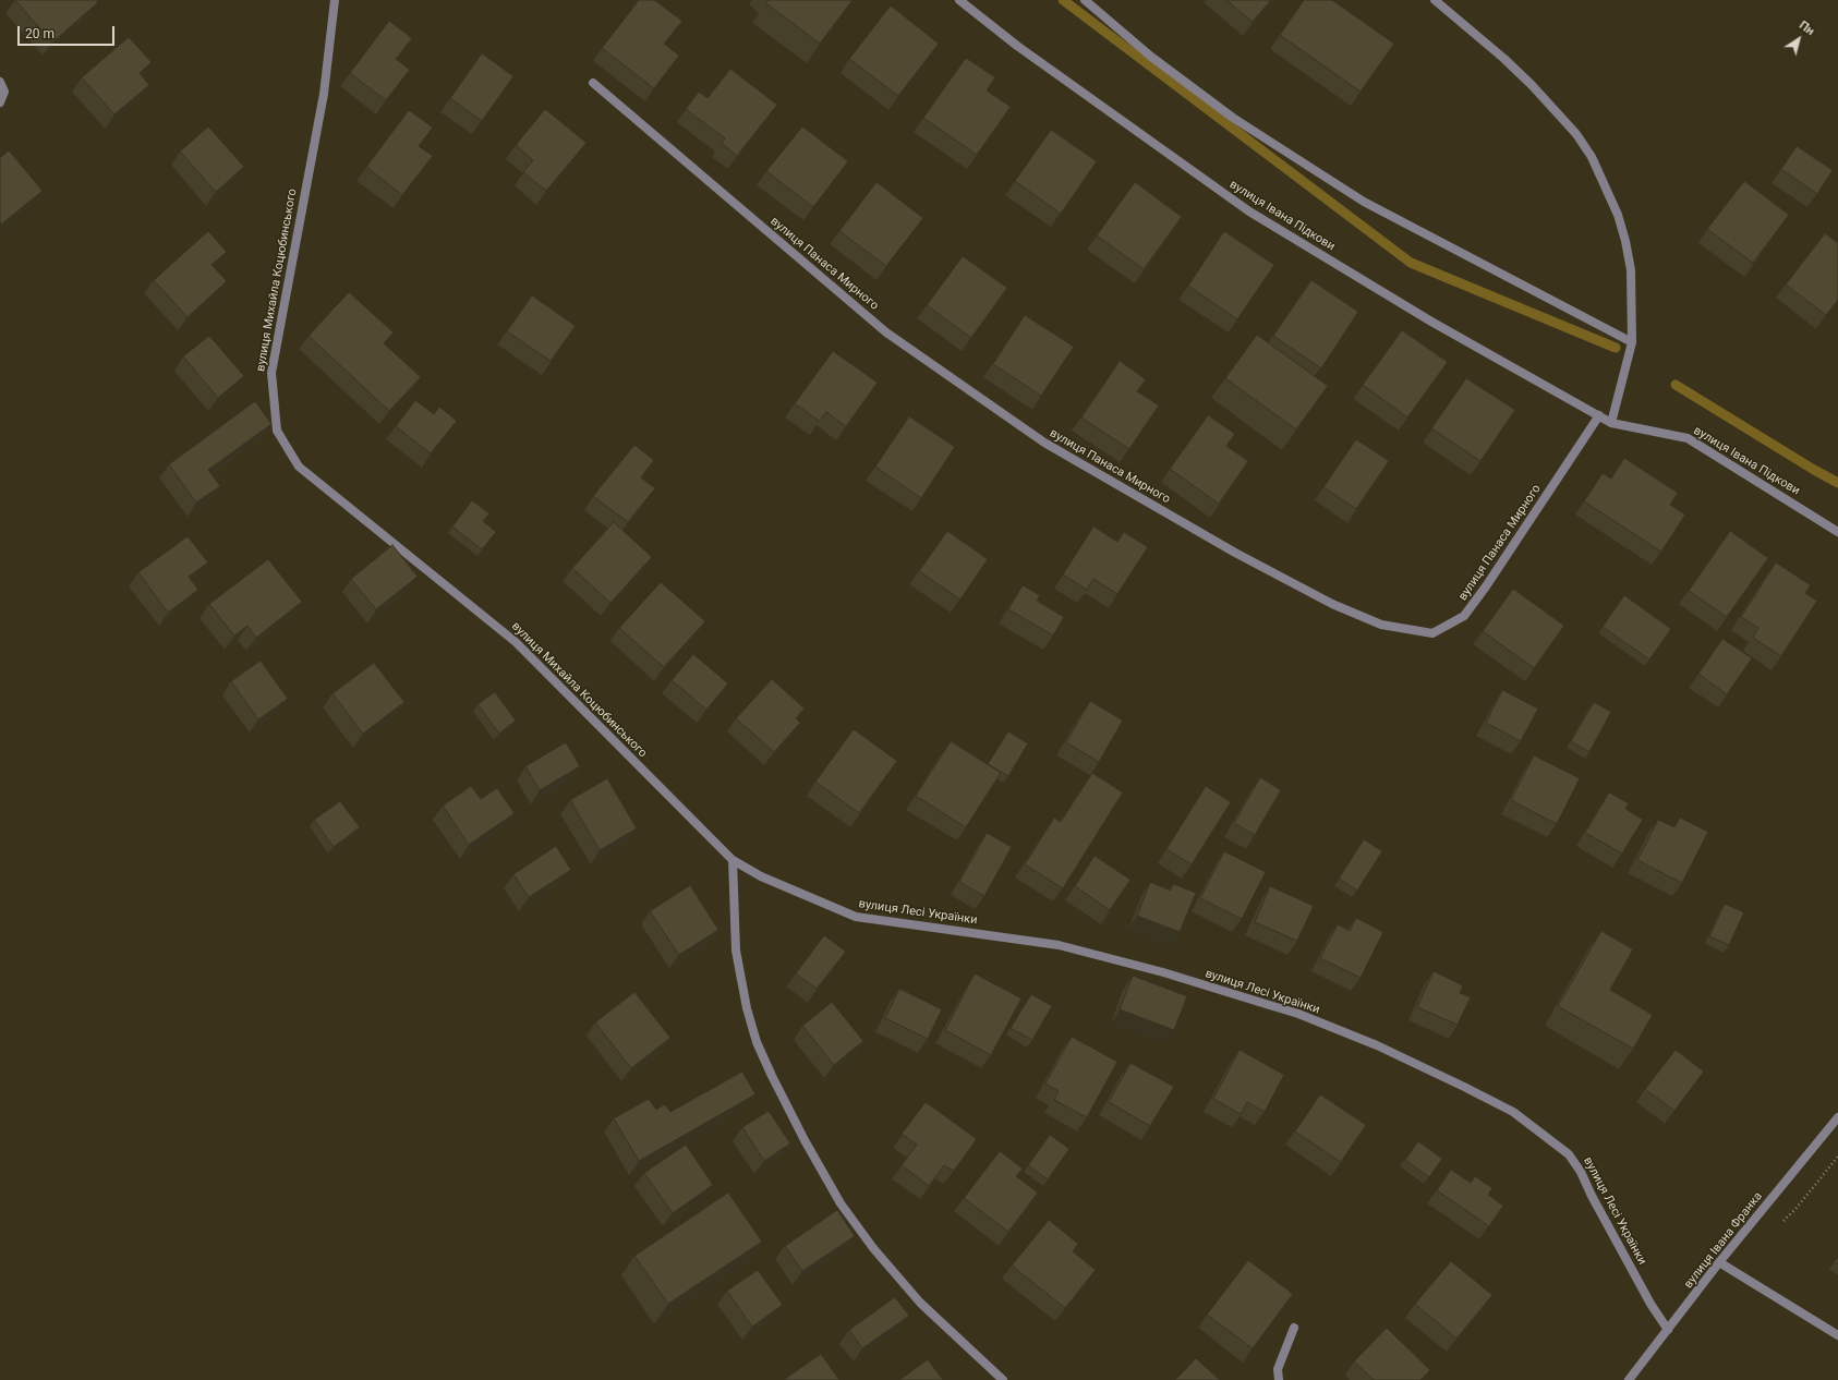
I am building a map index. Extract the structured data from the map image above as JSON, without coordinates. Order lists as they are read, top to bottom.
{
  "streets": {
    "street": [
      "вулиця Івана Підкови",
      "вулиця Панаса Мирного",
      "вулиця Михайла Коцюбинського",
      "вулиця Лесі Українки",
      "вулиця Івана Франка"
    ]
  },
  "crossings": [
    ["вулиця Івана Підкови", "вулиця Панаса Мирного"],
    ["вулиця Михайла Коцюбинського", "вулиця Лесі Українки"],
    ["вулиця Лесі Українки", "вулиця Івана Франка"]
  ],
  "scale_bar": "20 m",
  "north": "top right"
}
